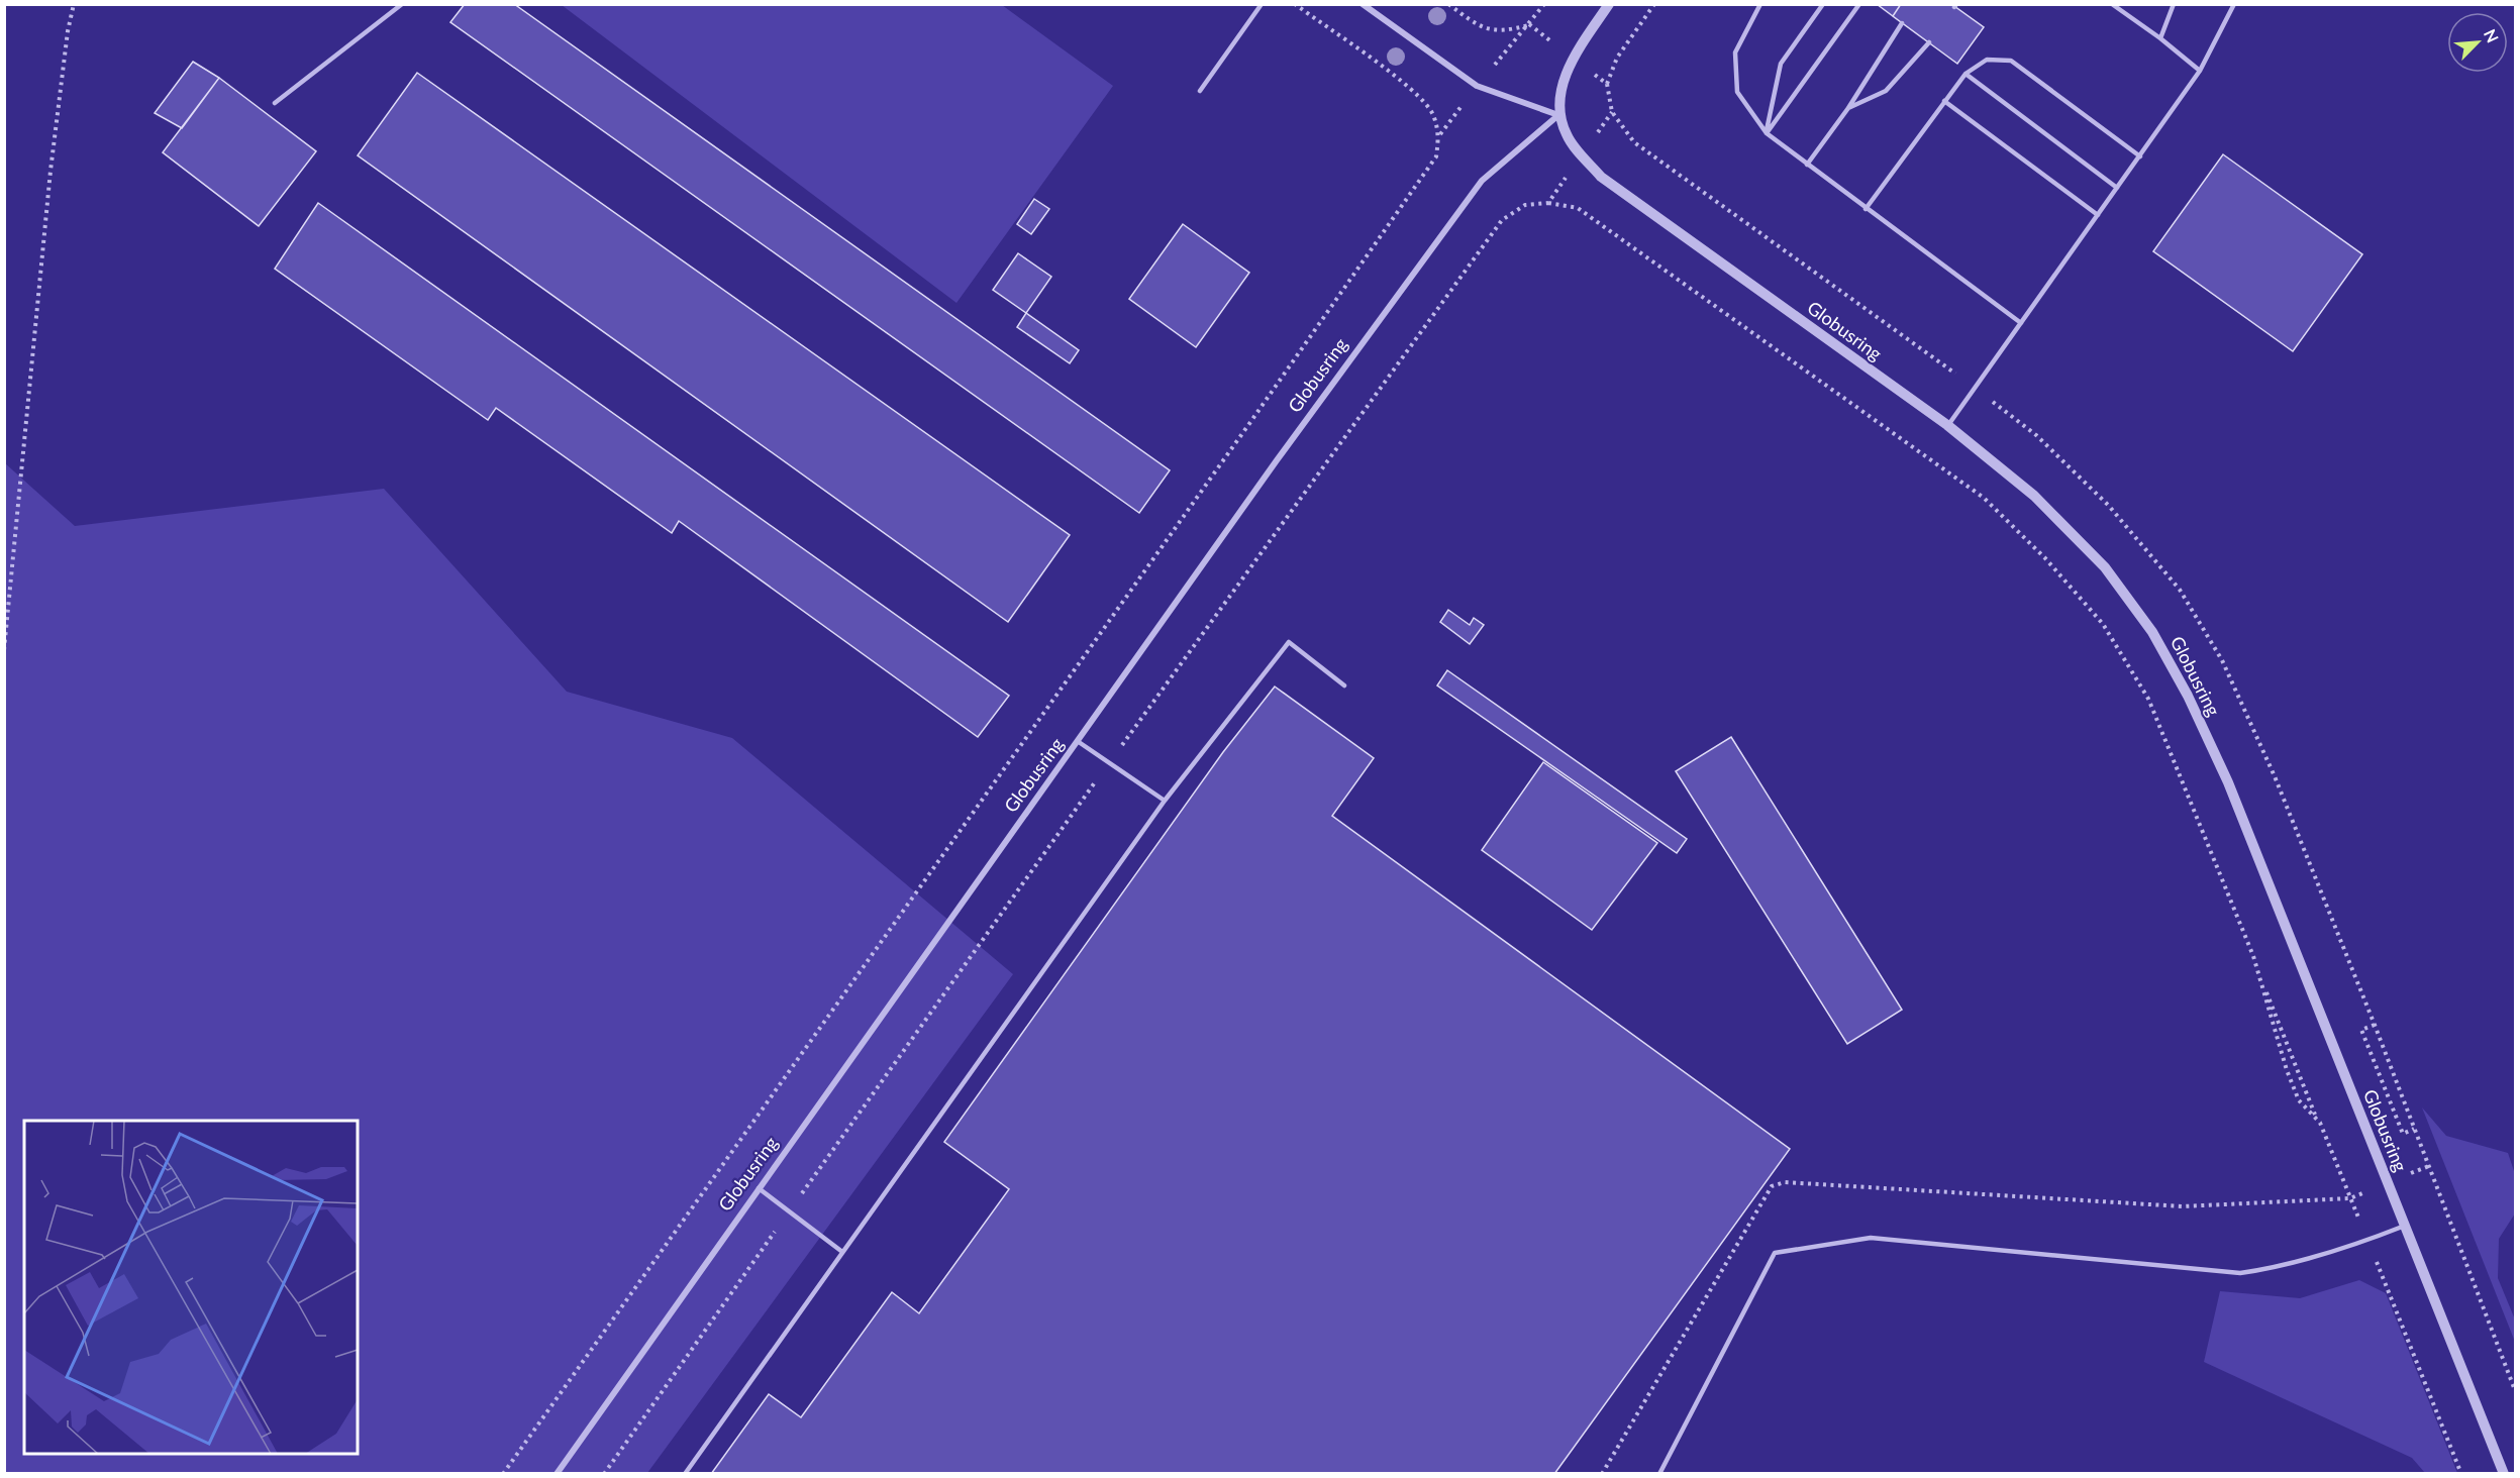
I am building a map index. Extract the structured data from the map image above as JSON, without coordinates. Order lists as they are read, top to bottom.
{
  "streets": {
    "street": ["Globusring"]
  },
  "north": "top right"
}
